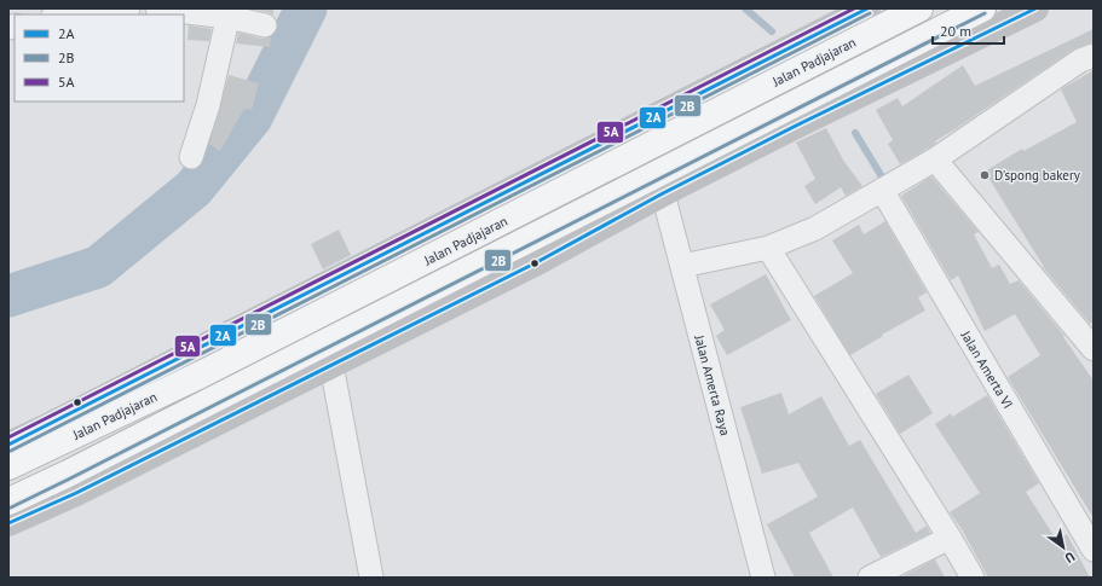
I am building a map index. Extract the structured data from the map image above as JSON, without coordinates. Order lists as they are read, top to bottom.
{
  "streets": {
    "highway": ["Jalan Padjajaran"],
    "street": ["Jalan Amerta VI", "Jalan Amerta Raya"]
  },
  "places": ["D'spong bakery"],
  "lines": ["transit line 2A", "transit line 5A", "transit line 2B"],
  "legend": ["2A", "2B", "5A"],
  "scale_bar": "20 m",
  "north": "bottom right"
}
